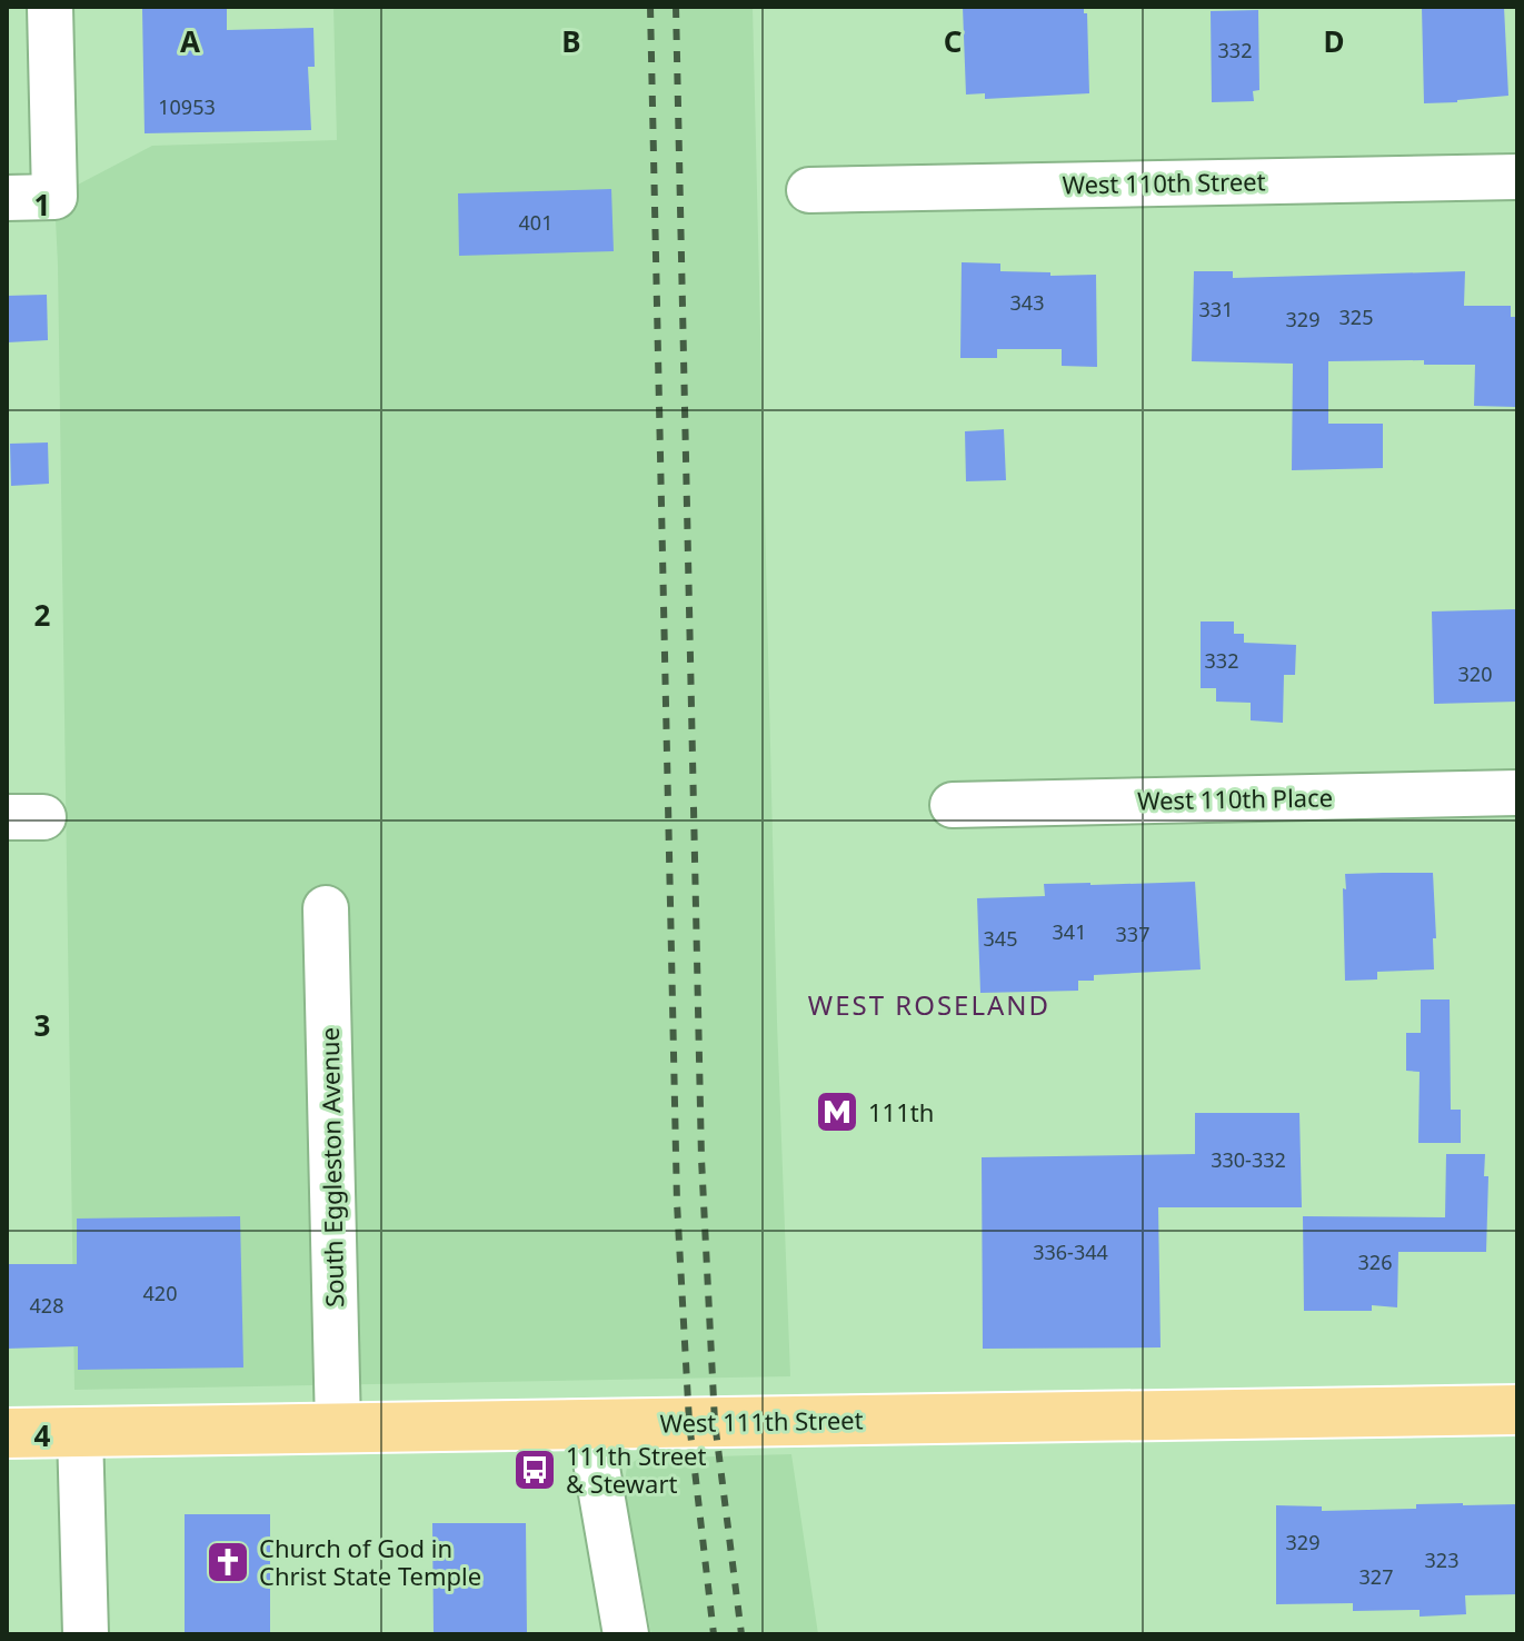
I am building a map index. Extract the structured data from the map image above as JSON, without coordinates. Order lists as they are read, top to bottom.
{
  "streets": {
    "main road": ["West 111th Street"],
    "street": ["West 110th Street", "West 110th Place", "South Eggleston Avenue"]
  },
  "crossings": [
    ["South Eggleston Avenue", "West 111th Street"]
  ],
  "districts": ["WEST ROSELAND"],
  "places": {
    "metro station": ["111th"],
    "bus stop": ["111th Street & Stewart"],
    "church": ["Church of God in Christ State Temple"]
  },
  "house_numbers": [
    "332",
    "10953",
    "401",
    "343",
    "331",
    "325",
    "329",
    "332",
    "320",
    "341",
    "337",
    "345",
    "330-332",
    "336-344",
    "326",
    "420",
    "428",
    "329",
    "323",
    "327"
  ],
  "grid": {
    "columns": [
      "A",
      "B",
      "C",
      "D"
    ],
    "rows": [
      "1",
      "2",
      "3",
      "4"
    ]
  }
}
